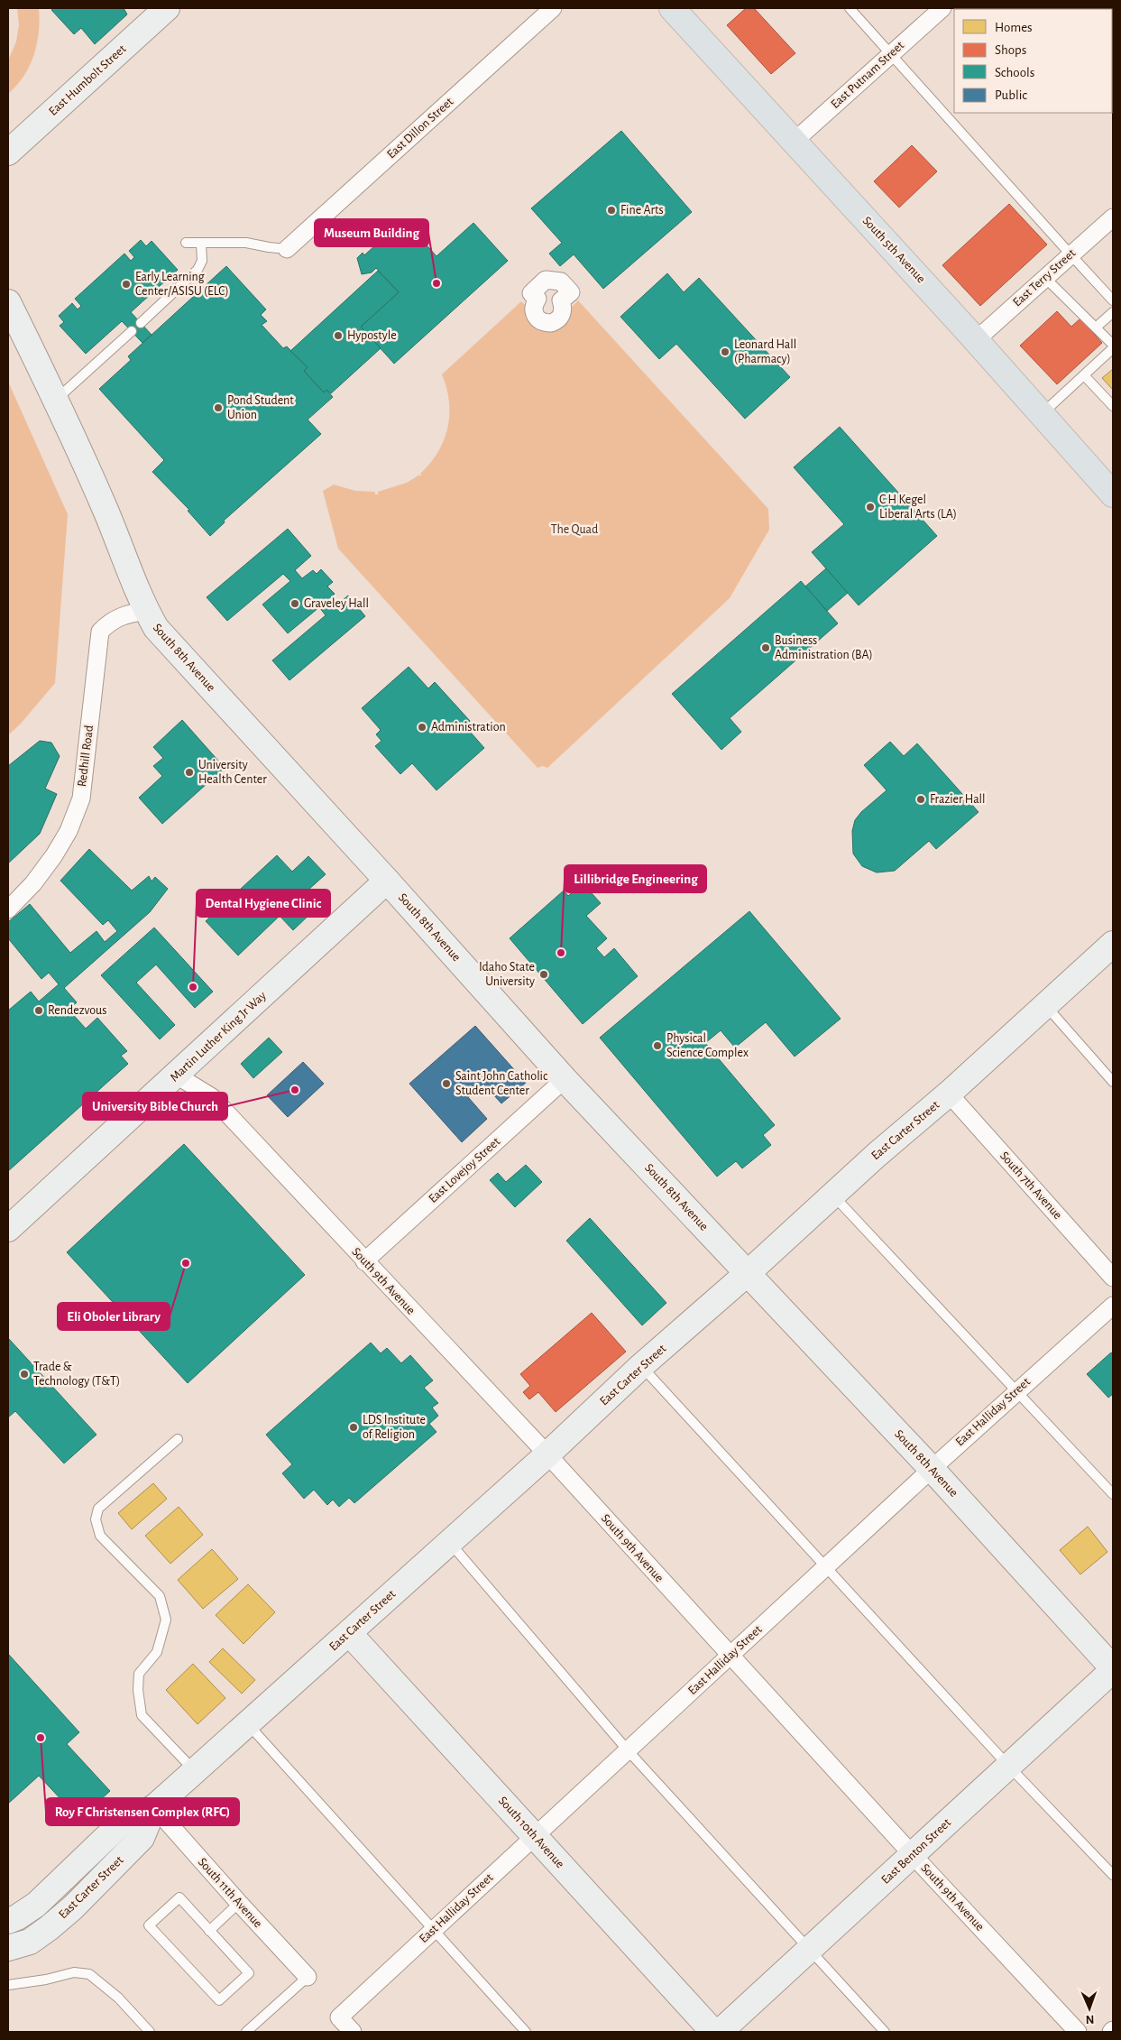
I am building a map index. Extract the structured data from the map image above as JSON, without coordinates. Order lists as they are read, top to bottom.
{
  "streets": {
    "main road": ["South 5th Avenue"],
    "street": [
      "East Putnam Street",
      "East Humbolt Street",
      "East Dillon Street",
      "East Terry Street",
      "South 8th Avenue",
      "Redhill Road",
      "Martin Luther King Jr Way",
      "East Carter Street",
      "East Lovejoy Street",
      "South 7th Avenue",
      "South 9th Avenue",
      "East Halliday Street",
      "South 10th Avenue",
      "East Benton Street",
      "South 11th Avenue"
    ]
  },
  "crossings": [
    ["East Putnam Street", "South 5th Avenue"],
    ["South 5th Avenue", "East Terry Street"],
    ["South 8th Avenue", "Redhill Road"],
    ["South 8th Avenue", "Martin Luther King Jr Way"],
    ["South 8th Avenue", "East Carter Street"],
    ["South 8th Avenue", "East Lovejoy Street"],
    ["South 8th Avenue", "East Halliday Street"],
    ["South 8th Avenue", "East Benton Street"],
    ["Martin Luther King Jr Way", "South 9th Avenue"],
    ["East Carter Street", "South 7th Avenue"],
    ["East Carter Street", "South 9th Avenue"],
    ["East Carter Street", "South 10th Avenue"],
    ["East Carter Street", "South 11th Avenue"],
    ["East Lovejoy Street", "South 9th Avenue"],
    ["South 9th Avenue", "East Halliday Street"],
    ["South 9th Avenue", "East Benton Street"],
    ["East Halliday Street", "South 10th Avenue"]
  ],
  "parks": ["The Quad"],
  "places": [
    "Fine Arts",
    "Museum Building",
    "Early Learning Center/ASISU (ELC)",
    "Hypostyle",
    "Leonard Hall (Pharmacy)",
    "Pond Student Union",
    "C H Kegel Liberal Arts (LA)",
    "Graveley Hall",
    "Business Administration (BA)",
    "Administration",
    "University Health Center",
    "Frazier Hall",
    "Lillibridge Engineering",
    "Idaho State University",
    "Dental Hygiene Clinic",
    "Rendezvous",
    "Physical Science Complex",
    "Saint John Catholic Student Center",
    "University Bible Church",
    "Eli Oboler Library",
    "Trade & Technology (T&T)",
    "LDS Institute of Religion",
    "Roy F Christensen Complex (RFC)"
  ],
  "legend": [
    "Homes",
    "Shops",
    "Schools",
    "Public"
  ],
  "north": "bottom"
}
